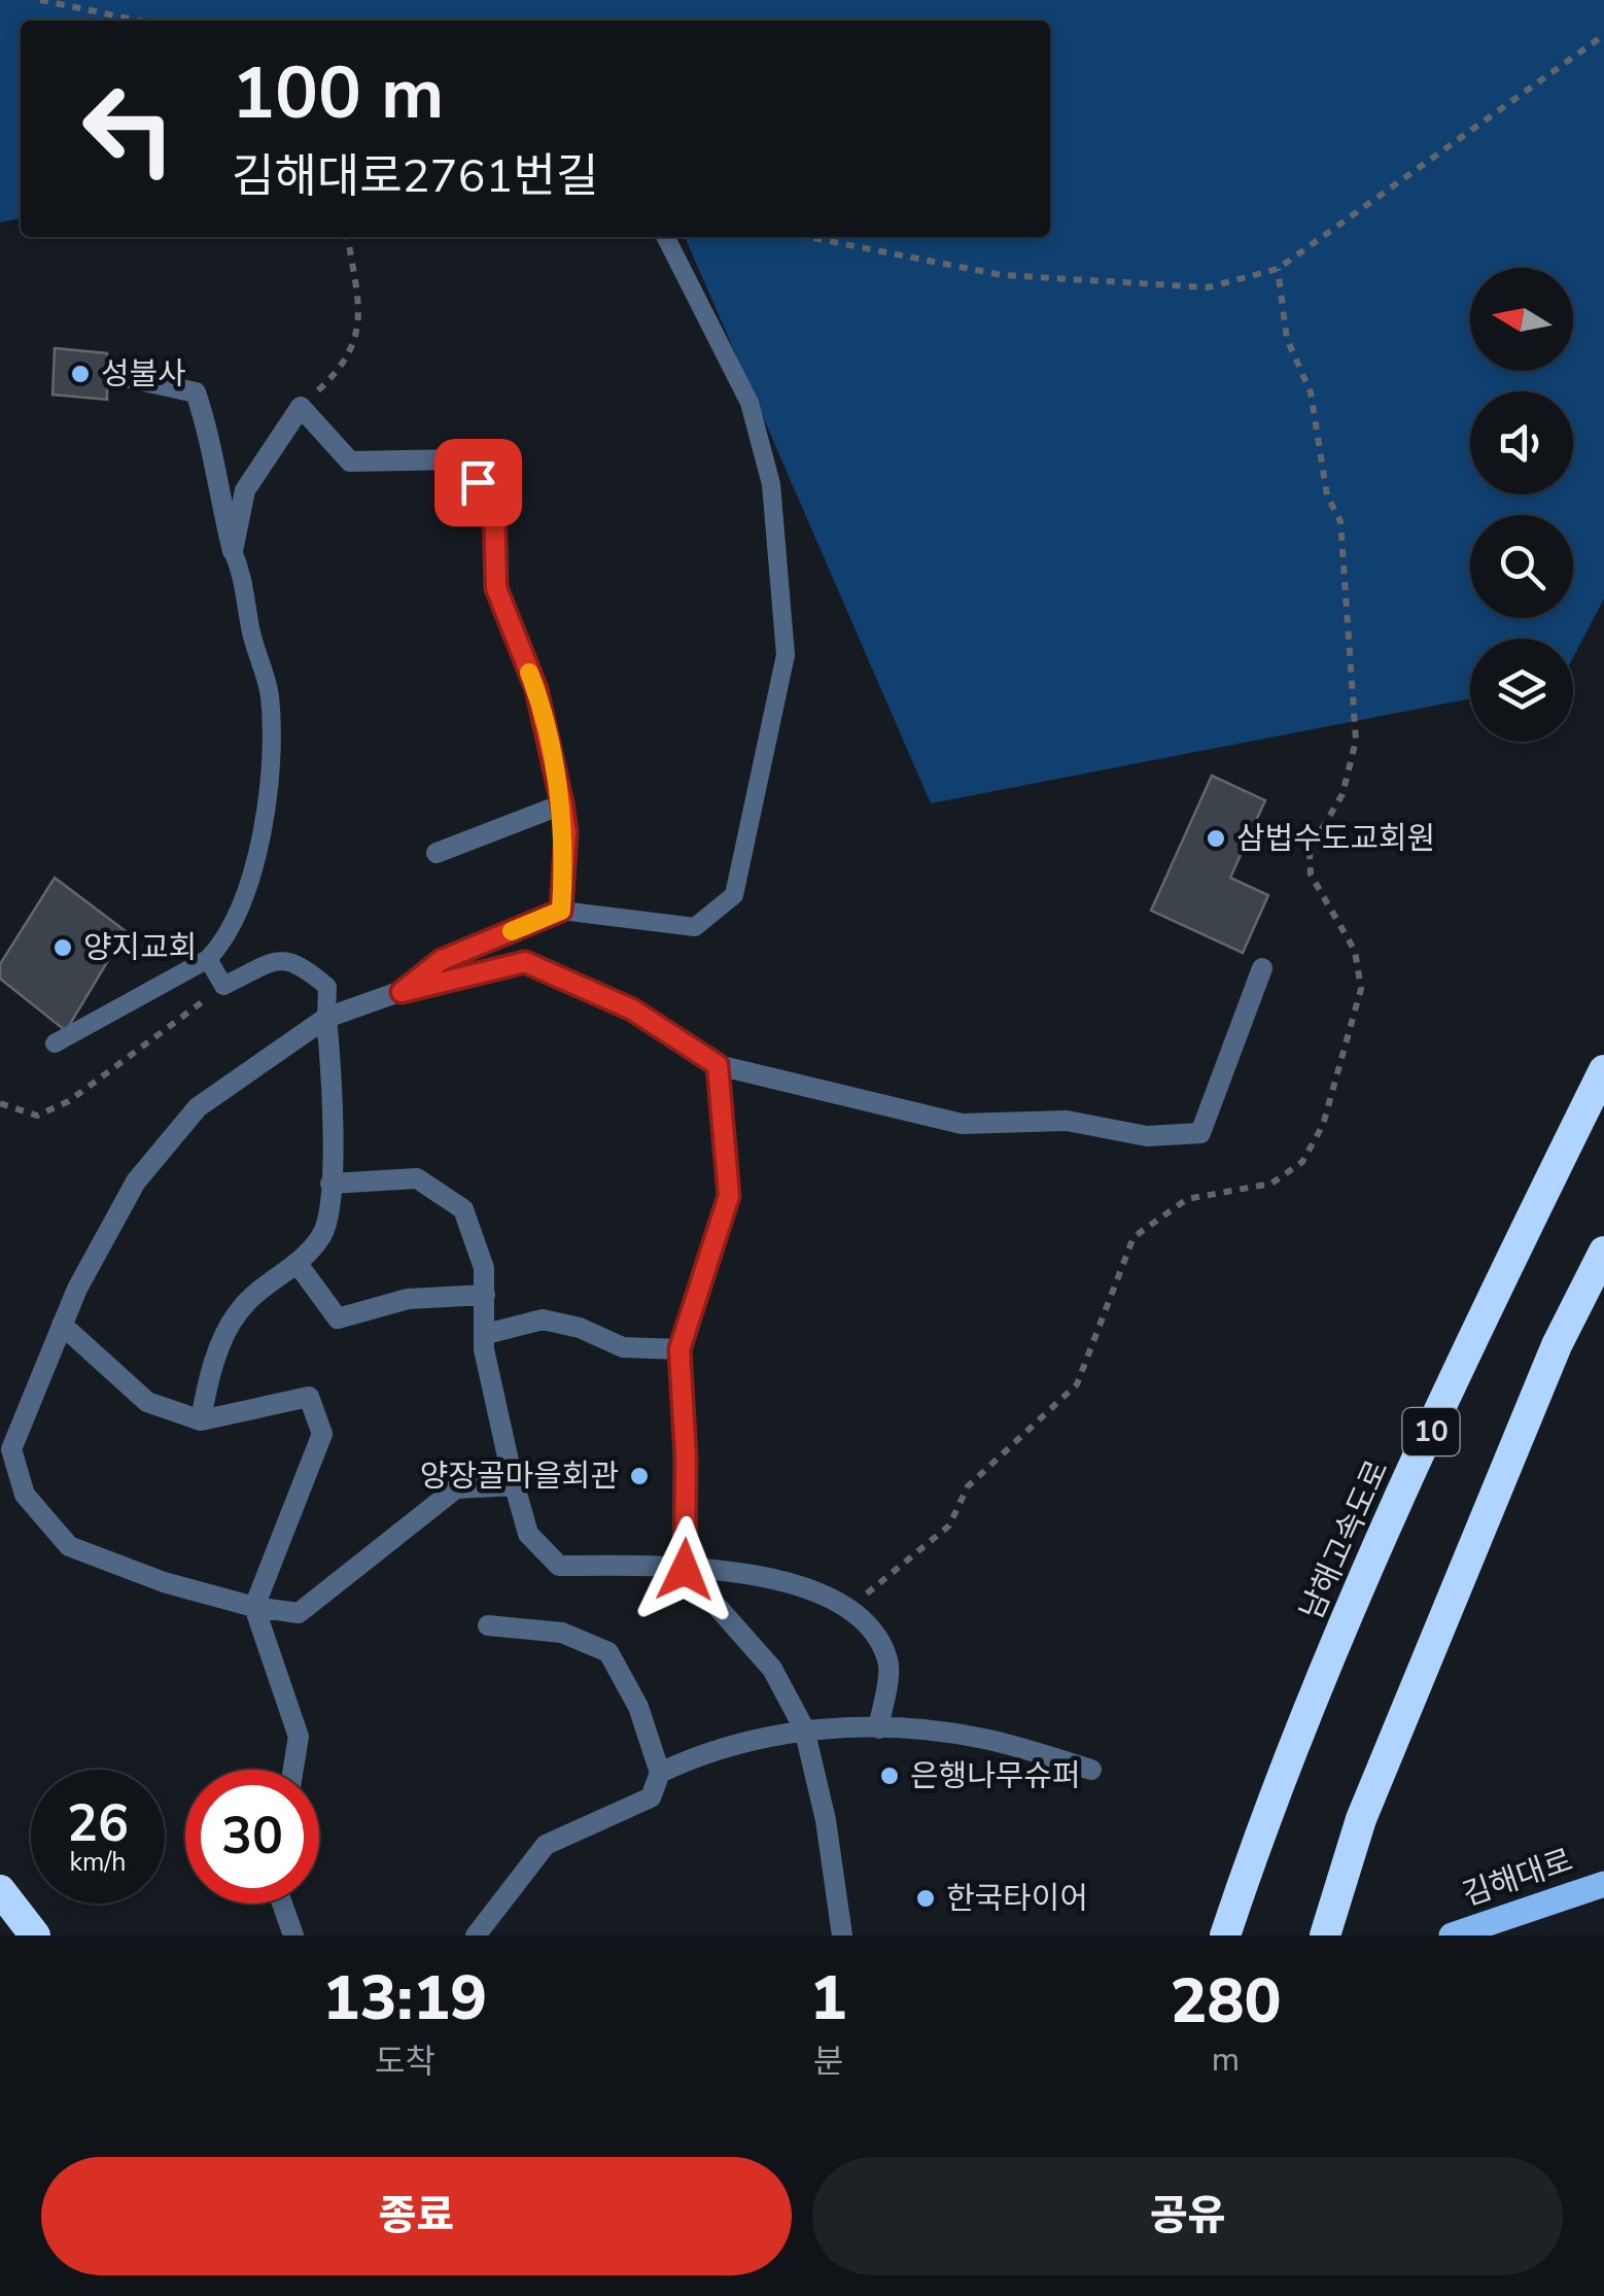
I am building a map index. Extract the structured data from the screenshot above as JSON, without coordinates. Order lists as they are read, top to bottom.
{
  "streets": {
    "highway": ["10", "남해고속도로"],
    "main road": ["김해대로"]
  },
  "places": [
    "성불사",
    "삼법수도교회원",
    "양지교회",
    "양장골마을회관",
    "은행나무슈퍼",
    "한국타이어"
  ],
  "north": "left",
  "page": {
    "turn": ["100 m", "김해대로2761번길"],
    "speed": "26 km/h",
    "limit": "30",
    "eta": [
      "13:19",
      "도착",
      "1",
      "분",
      "280",
      "m"
    ],
    "buttons": ["종료", "공유"]
  }
}
